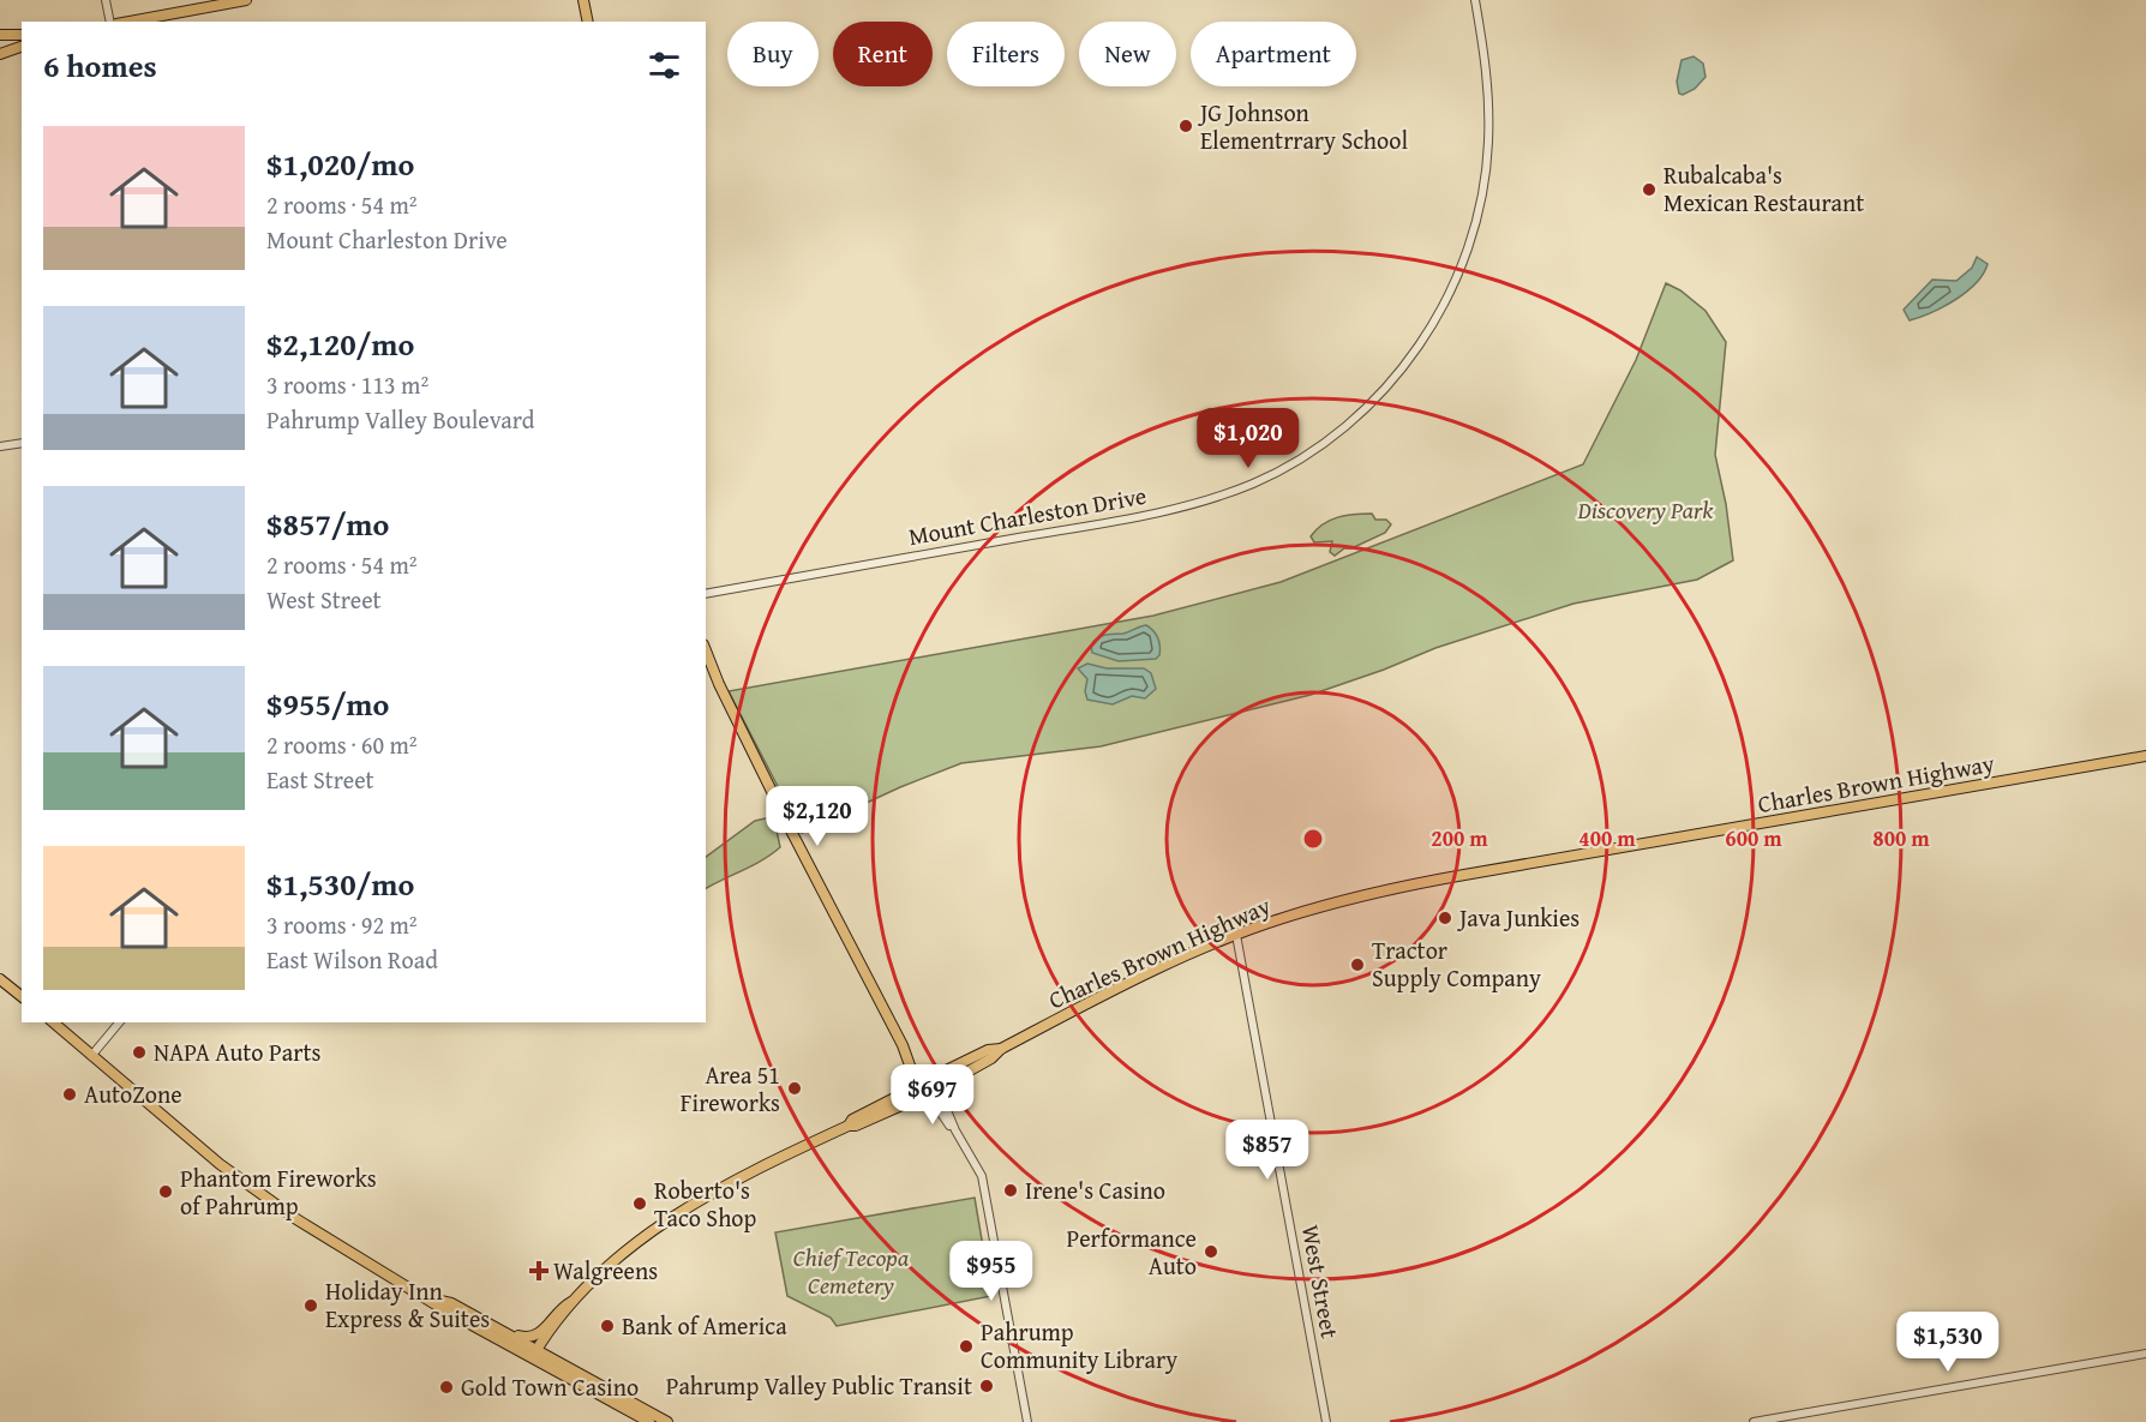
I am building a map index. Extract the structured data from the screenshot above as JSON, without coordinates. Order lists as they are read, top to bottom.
{
  "streets": {
    "main road": ["Charles Brown Highway"],
    "street": ["Mount Charleston Drive", "West Street"]
  },
  "crossings": [
    ["Charles Brown Highway", "West Street"]
  ],
  "parks": ["Discovery Park", "Chief Tecopa Cemetery"],
  "places": {
    "other": [
      "JG Johnson Elementrrary School",
      "Rubalcaba's Mexican Restaurant",
      "Java Junkies",
      "Tractor Supply Company",
      "NAPA Auto Parts",
      "Area 51 Fireworks",
      "AutoZone",
      "Irene's Casino",
      "Phantom Fireworks of Pahrump",
      "Roberto's Taco Shop",
      "Performance Auto",
      "Holiday Inn Express & Suites",
      "Bank of America",
      "Pahrump Community Library",
      "Pahrump Valley Public Transit",
      "Gold Town Casino"
    ],
    "health": ["Walgreens"]
  },
  "page": {
    "chip": [
      "Buy",
      "Rent",
      "Filters",
      "New",
      "Apartment"
    ],
    "heading": "6 homes",
    "list": [
      {
        "name": "$1,020/mo",
        "note": "2 rooms · 54 m² · Mount Charleston Drive"
      },
      {
        "name": "$2,120/mo",
        "note": "3 rooms · 113 m² · Pahrump Valley Boulevard"
      },
      {
        "name": "$857/mo",
        "note": "2 rooms · 54 m² · West Street"
      },
      {
        "name": "$955/mo",
        "note": "2 rooms · 60 m² · East Street"
      },
      {
        "name": "$1,530/mo",
        "note": "3 rooms · 92 m² · East Wilson Road"
      }
    ],
    "price": [
      "$1,020",
      "$2,120",
      "$697",
      "$857",
      "$955",
      "$1,530"
    ]
  },
  "rings": [
    "200 m",
    "400 m",
    "600 m",
    "800 m"
  ]
}
